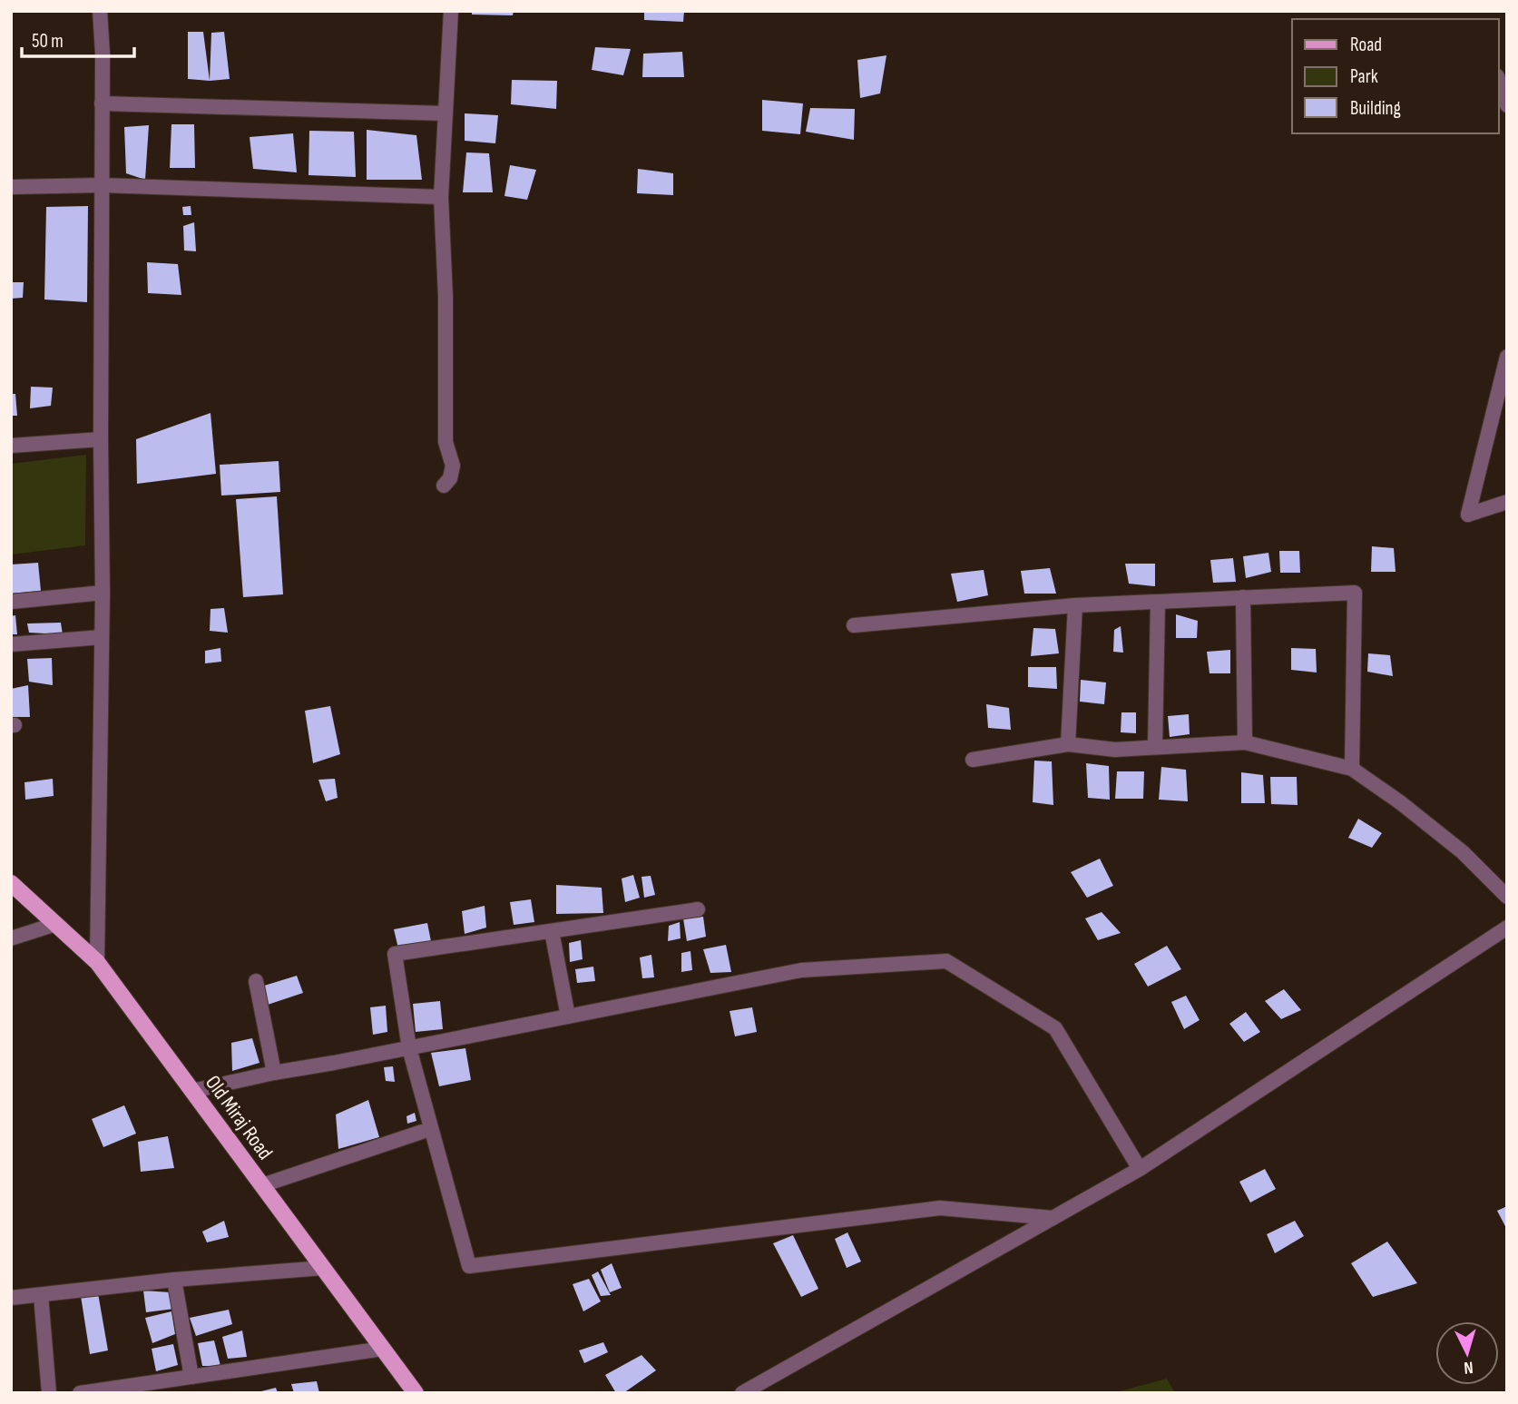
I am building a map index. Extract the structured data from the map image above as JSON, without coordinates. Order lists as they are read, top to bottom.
{
  "streets": {
    "main road": ["Old Miraj Road"]
  },
  "legend": ["Road", "Park", "Building"],
  "scale_bar": "50 m",
  "north": "bottom"
}
